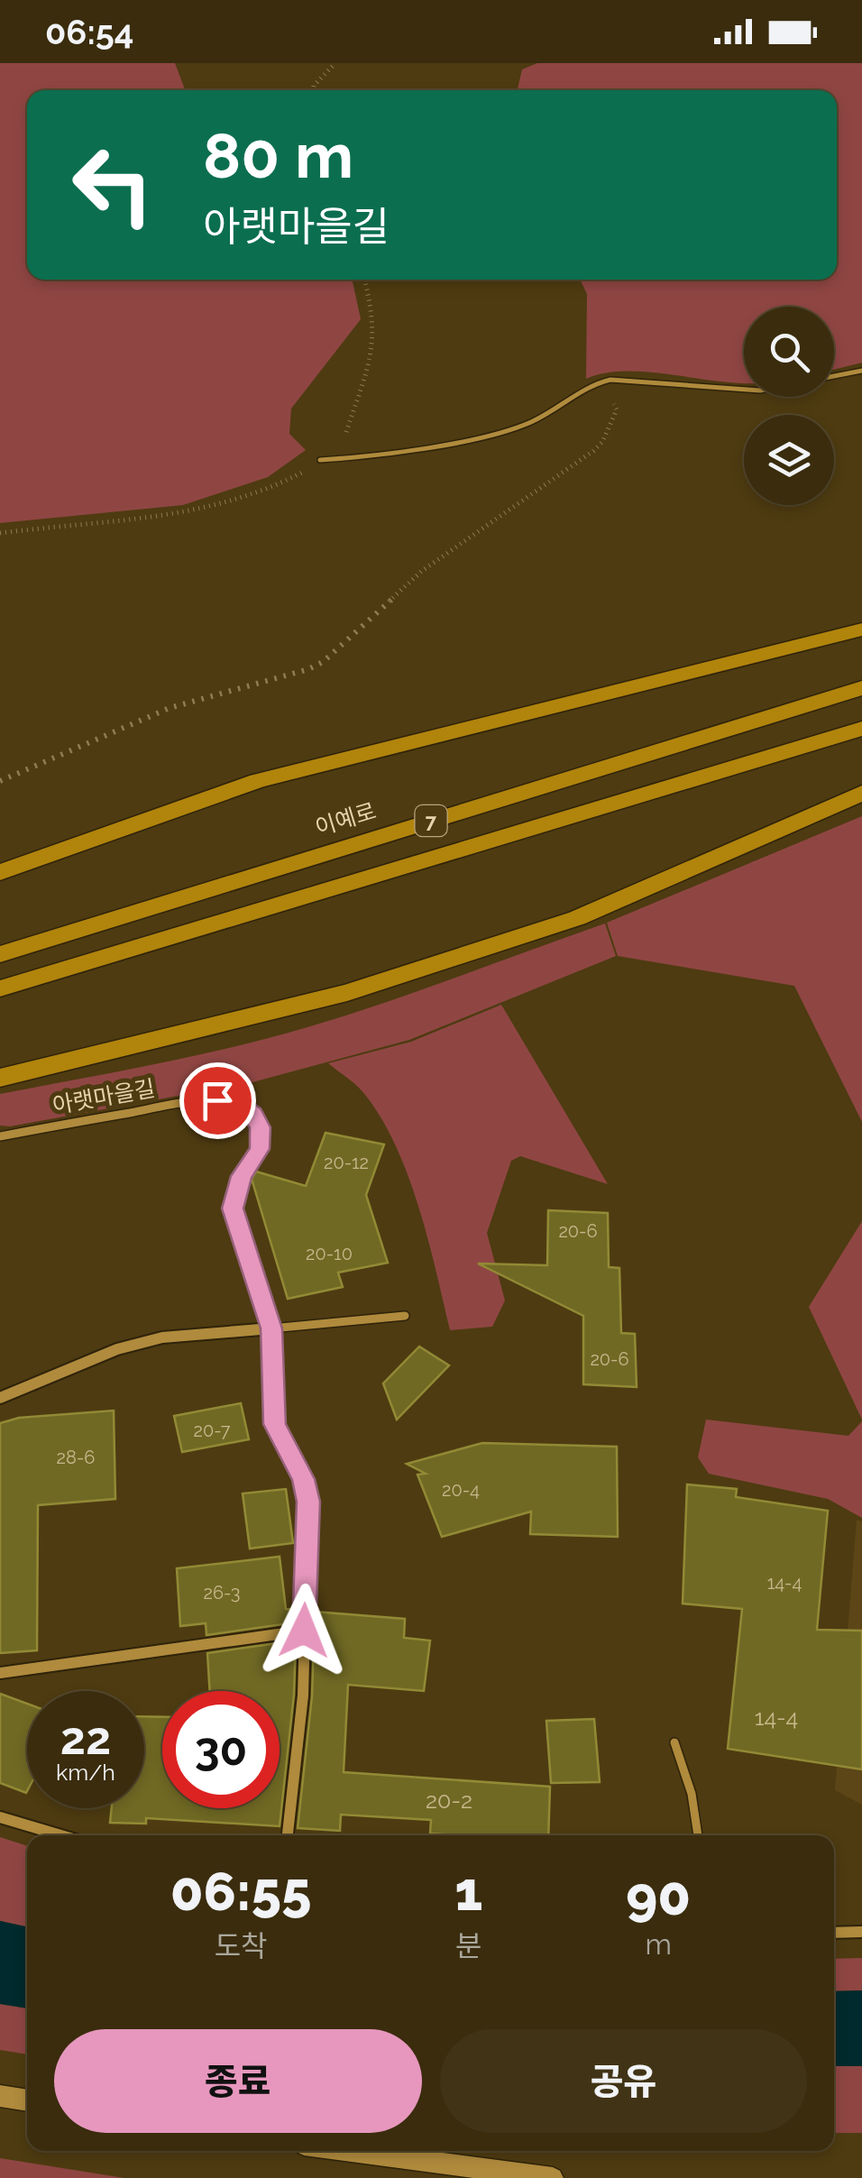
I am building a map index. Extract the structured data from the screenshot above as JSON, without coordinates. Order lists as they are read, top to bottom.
{
  "streets": {
    "highway": ["이예로", "7"],
    "street": ["아랫마을길"]
  },
  "house_numbers": [
    "20-12",
    "20-6",
    "20-10",
    "20-6",
    "20-7",
    "28-6",
    "20-4",
    "14-4",
    "26-3",
    "14-4",
    "20-2"
  ],
  "page": {
    "status": "06:54",
    "turn": ["80 m", "아랫마을길"],
    "speed": "22 km/h",
    "limit": "30",
    "eta": [
      "06:55",
      "도착",
      "1",
      "분",
      "90",
      "m"
    ],
    "buttons": ["종료", "공유"]
  }
}
